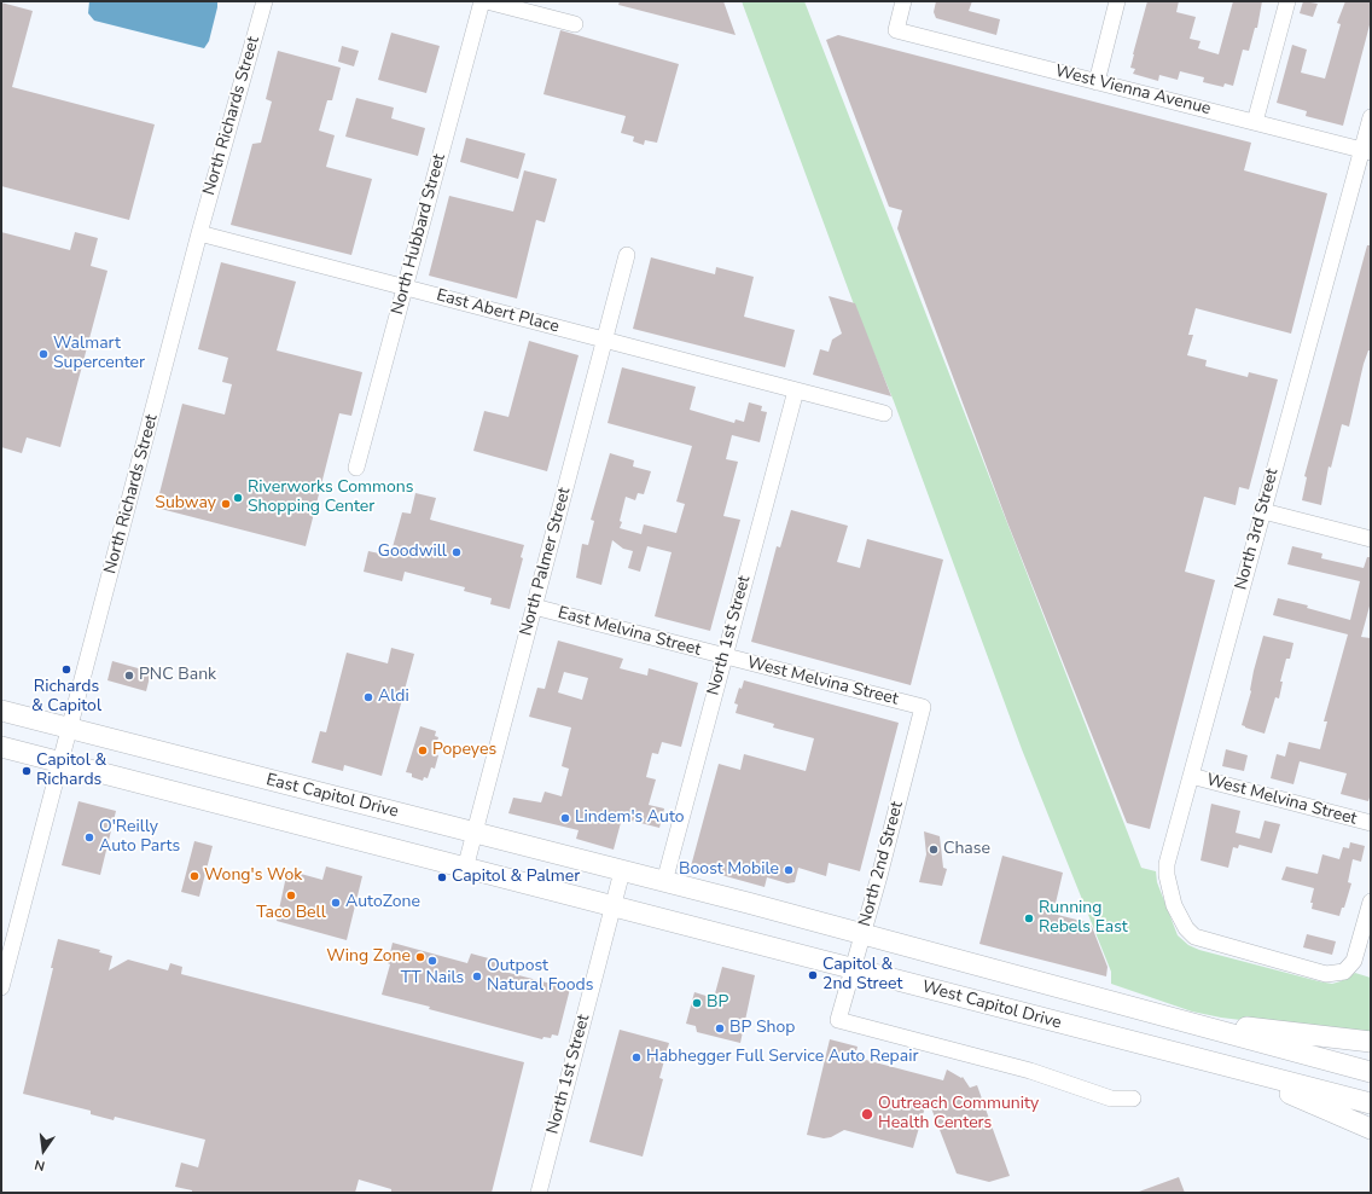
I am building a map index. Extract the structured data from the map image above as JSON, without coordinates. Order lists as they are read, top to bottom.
{
  "streets": {
    "main road": ["East Capitol Drive", "West Capitol Drive"],
    "street": [
      "West Vienna Avenue",
      "North Richards Street",
      "North Hubbard Street",
      "East Abert Place",
      "North 3rd Street",
      "North Palmer Street",
      "East Melvina Street",
      "North 1st Street",
      "West Melvina Street",
      "North 2nd Street"
    ]
  },
  "crossings": [
    ["West Vienna Avenue", "North 3rd Street"],
    ["North Richards Street", "East Abert Place"],
    ["North Richards Street", "East Capitol Drive"],
    ["North Hubbard Street", "East Abert Place"],
    ["East Abert Place", "North Palmer Street"],
    ["East Abert Place", "North 1st Street"],
    ["North 3rd Street", "West Melvina Street"],
    ["North Palmer Street", "East Melvina Street"],
    ["North Palmer Street", "East Capitol Drive"],
    ["East Melvina Street", "North 1st Street"],
    ["East Melvina Street", "West Melvina Street"],
    ["North 1st Street", "West Melvina Street"],
    ["North 1st Street", "East Capitol Drive"],
    ["North 1st Street", "West Capitol Drive"],
    ["West Melvina Street", "North 2nd Street"],
    ["East Capitol Drive", "West Capitol Drive"],
    ["North 2nd Street", "West Capitol Drive"]
  ],
  "places": [
    "Walmart Supercenter",
    "Riverworks Commons Shopping Center",
    "Subway",
    "Goodwill",
    "Richards & Capitol",
    "PNC Bank",
    "Aldi",
    "Popeyes",
    "Capitol & Richards",
    "Lindem's Auto",
    "O'Reilly Auto Parts",
    "Chase",
    "Boost Mobile",
    "Wong's Wok",
    "Capitol & Palmer",
    "Taco Bell",
    "AutoZone",
    "Running Rebels East",
    "Wing Zone",
    "TT Nails",
    "Capitol & 2nd Street",
    "Outpost Natural Foods",
    "BP",
    "BP Shop",
    "Habhegger Full Service Auto Repair",
    "Outreach Community Health Centers"
  ],
  "north": "bottom"
}
